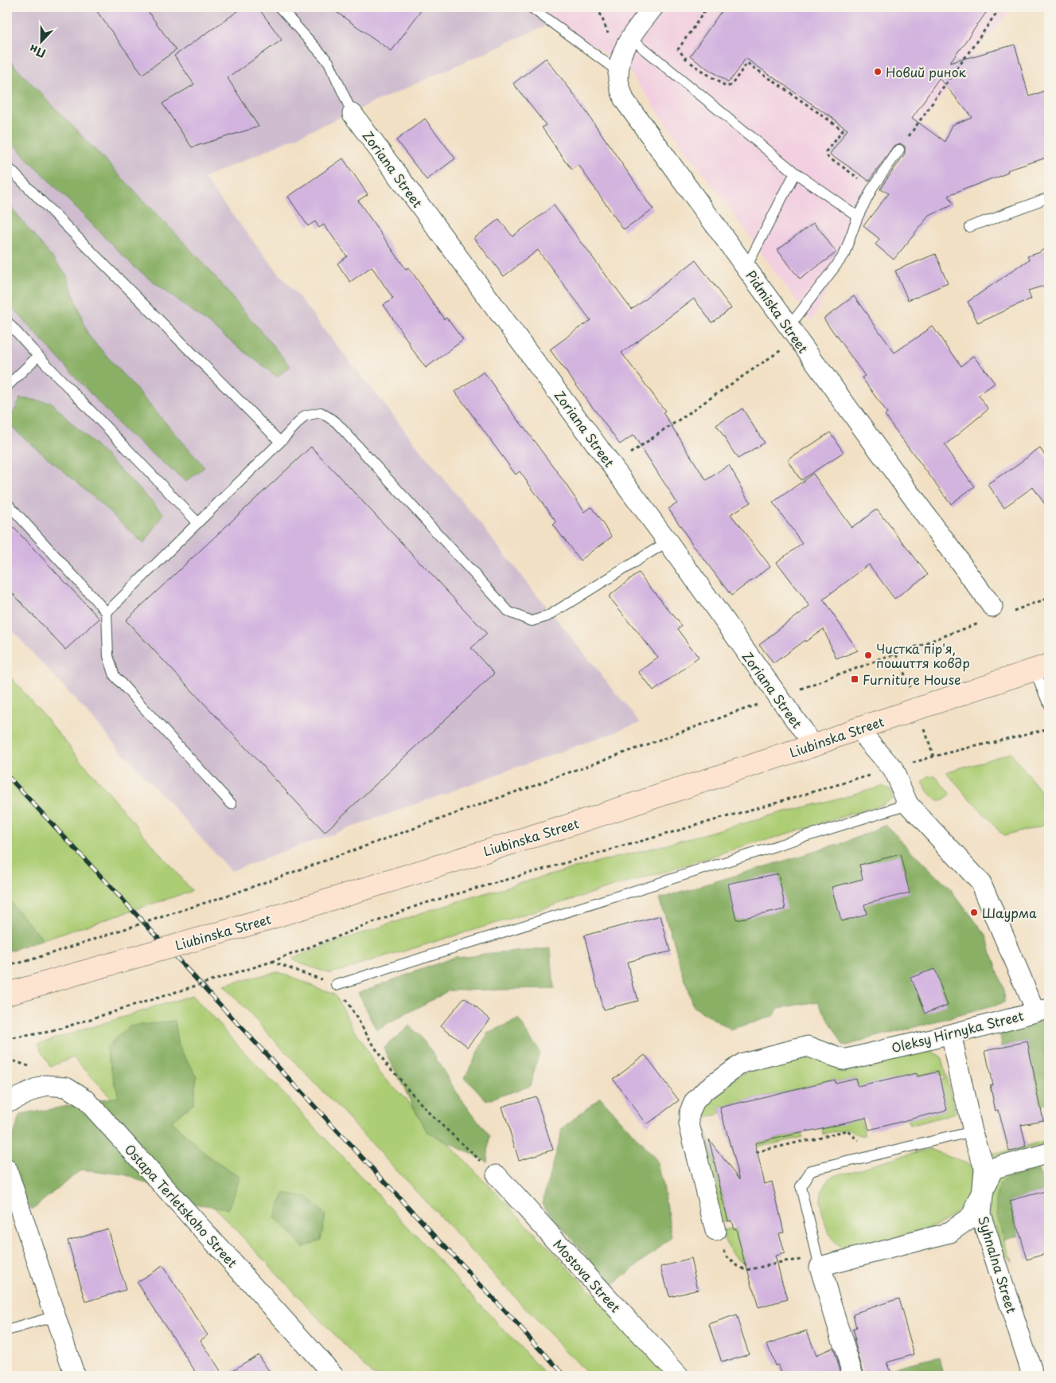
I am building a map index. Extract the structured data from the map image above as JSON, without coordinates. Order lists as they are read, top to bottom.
{
  "streets": {
    "main road": ["Liubinska Street"],
    "street": [
      "Zoriana Street",
      "Pidmiska Street",
      "Oleksy Hirnyka Street",
      "Ostapa Terletskoho Street",
      "Syhnalna Street",
      "Mostova Street"
    ]
  },
  "crossings": [
    ["Zoriana Street", "Liubinska Street"],
    ["Liubinska Street", "Oleksy Hirnyka Street"],
    ["Oleksy Hirnyka Street", "Syhnalna Street"]
  ],
  "places": {
    "other": ["Новий ринок", "Чистка пір'я, пошиття ковдр", "Шаурма"],
    "transit": ["Furniture House"]
  },
  "north": "bottom"
}
